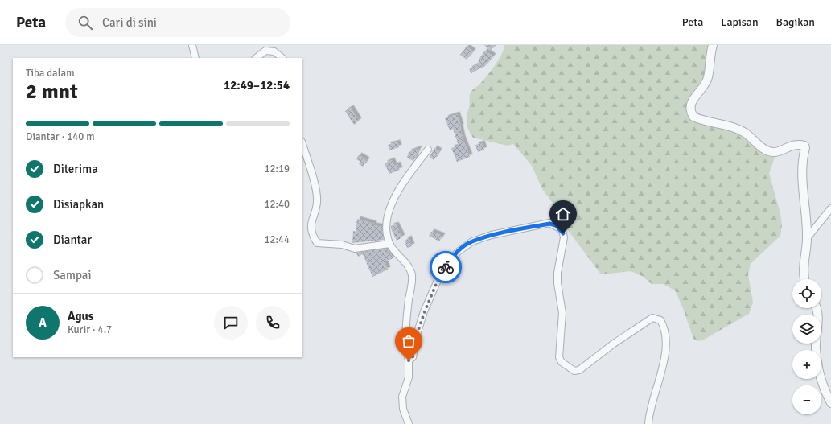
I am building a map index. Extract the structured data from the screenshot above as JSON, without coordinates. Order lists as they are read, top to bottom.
{
  "page": {
    "header": "Peta",
    "search": "Cari di sini",
    "nav": ["Peta", "Lapisan", "Bagikan"],
    "heading": ["2 mnt", "Tiba dalam", "12:49–12:54"],
    "panel": ["Agus", "Kurir · 4.7"],
    "bar": "Diantar · 140 m",
    "list": [
      ["Diterima", "12:19"],
      ["Disiapkan", "12:40"],
      ["Diantar", "12:44"],
      "Sampai"
    ],
    "map_buttons": ["+", "−"],
    "round": "A"
  }
}
